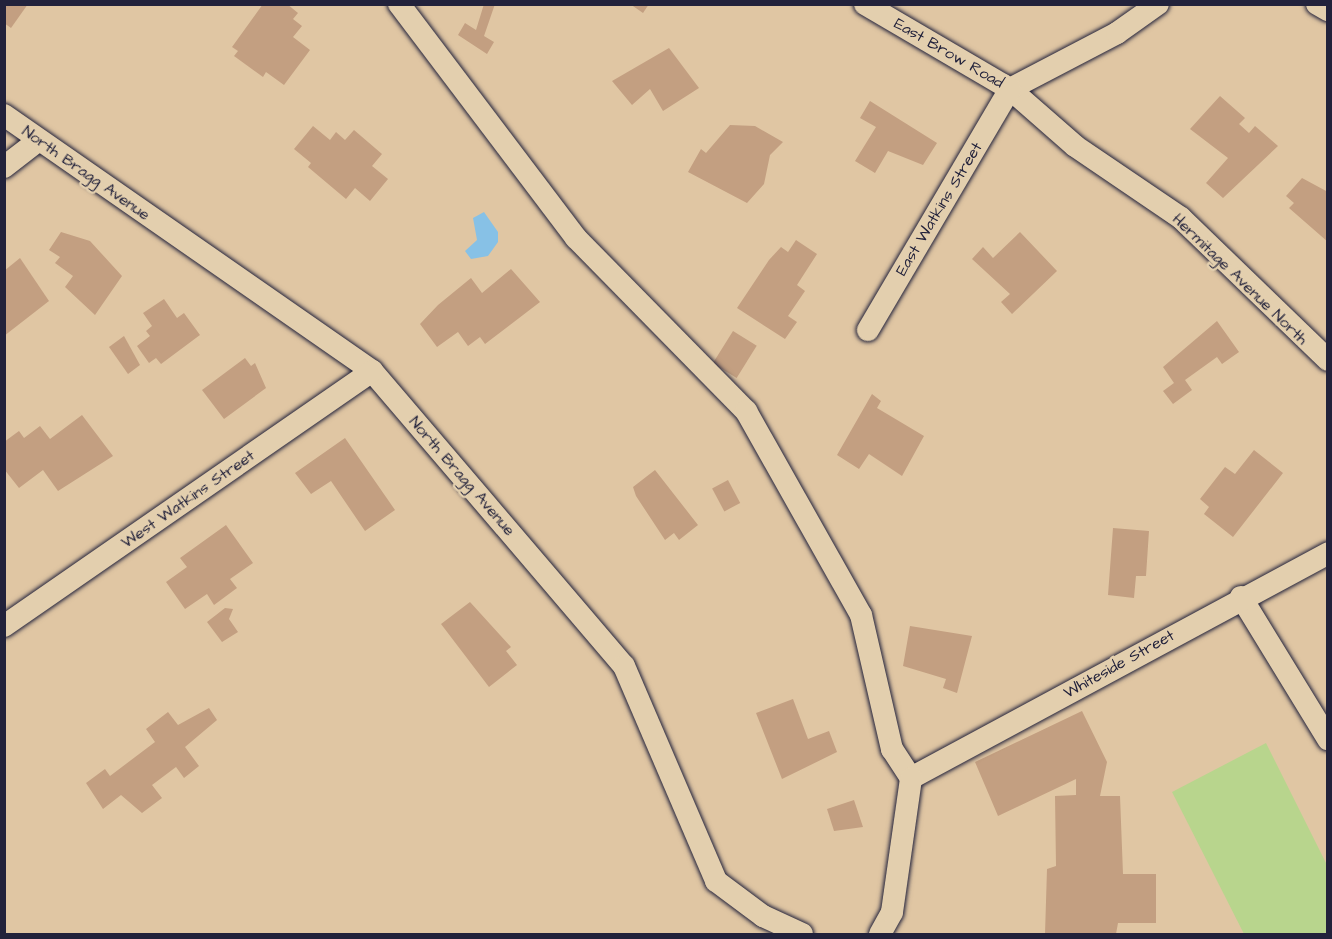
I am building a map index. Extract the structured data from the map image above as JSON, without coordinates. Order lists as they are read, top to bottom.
{
  "streets": {
    "street": [
      "East Brow Road",
      "North Bragg Avenue",
      "East Watkins Street",
      "Hermitage Avenue North",
      "West Watkins Street",
      "Whiteside Street"
    ]
  },
  "crossings": [
    ["East Brow Road", "East Watkins Street"],
    ["East Brow Road", "Hermitage Avenue North"],
    ["North Bragg Avenue", "West Watkins Street"],
    ["East Watkins Street", "Hermitage Avenue North"]
  ]
}
